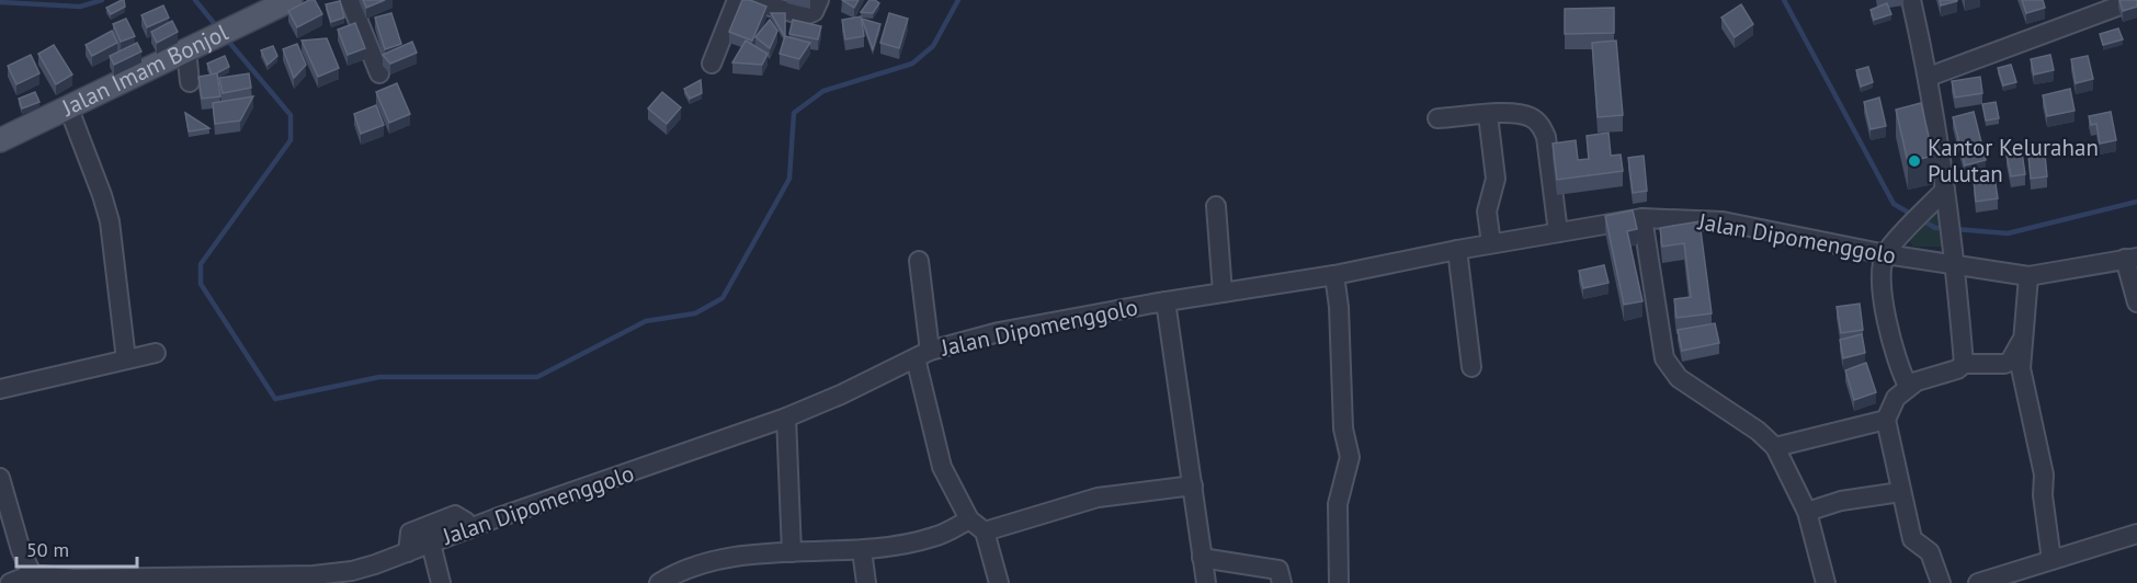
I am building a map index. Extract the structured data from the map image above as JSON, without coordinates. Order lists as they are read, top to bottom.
{
  "streets": {
    "main road": ["Jalan Imam Bonjol"],
    "street": ["Jalan Dipomenggolo"]
  },
  "places": ["Kantor Kelurahan Pulutan"],
  "scale_bar": "50 m"
}
